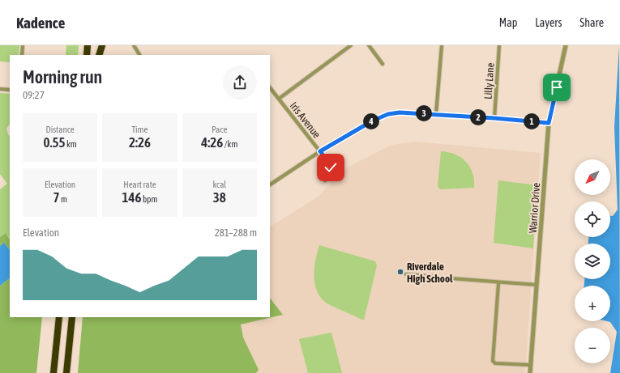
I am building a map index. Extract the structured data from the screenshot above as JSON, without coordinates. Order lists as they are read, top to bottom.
{
  "streets": {
    "street": ["Lilly Lane", "Iris Avenue", "Warrior Drive"]
  },
  "places": ["Riverdale High School"],
  "north": "bottom left",
  "page": {
    "header": "Kadence",
    "nav": ["Map", "Layers", "Share"],
    "heading": ["Morning run", "09:27"],
    "pins": [
      "3",
      "2",
      "1",
      "4"
    ],
    "stats": [
      ["Distance", "0.55 km"],
      ["Time", "2:26"],
      ["Pace", "4:26 /km"],
      ["Elevation", "7 m"],
      ["Heart rate", "146 bpm"],
      ["kcal", "38"]
    ],
    "map_buttons": ["+", "−"],
    "chart": ["Elevation", "281–288 m"]
  }
}
